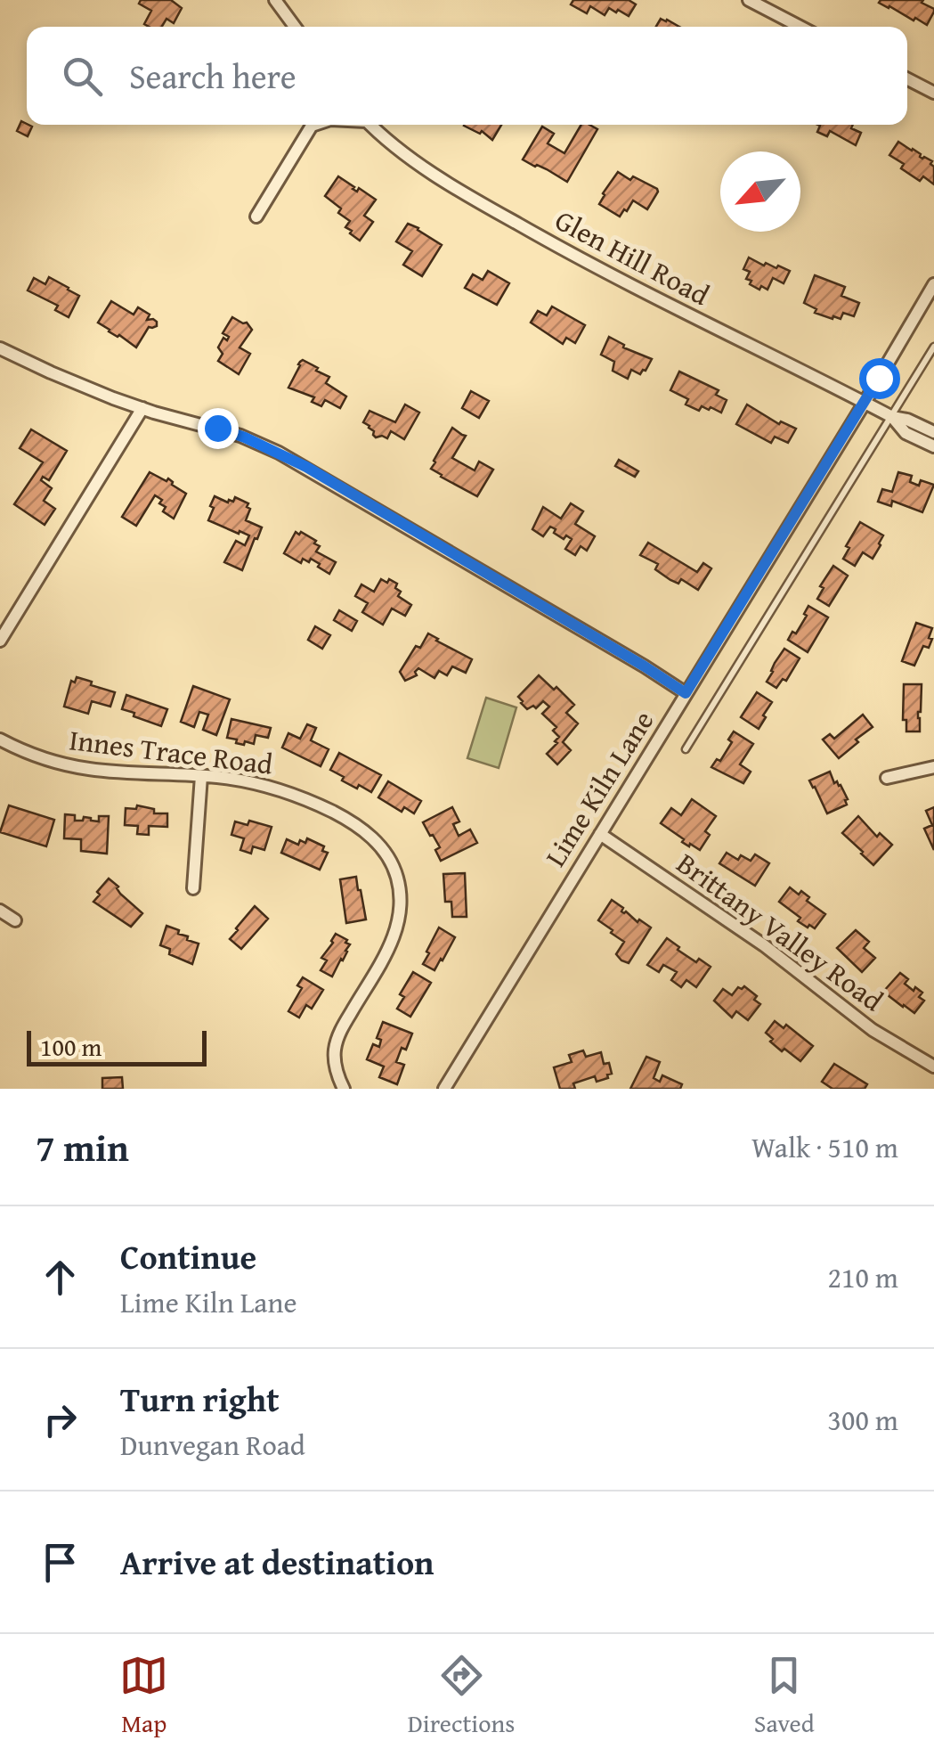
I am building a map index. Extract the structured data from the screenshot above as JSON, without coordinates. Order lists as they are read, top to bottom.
{
  "streets": {
    "street": [
      "Glen Hill Road",
      "Innes Trace Road",
      "Lime Kiln Lane",
      "Brittany Valley Road"
    ]
  },
  "crossings": [
    ["Glen Hill Road", "Lime Kiln Lane"],
    ["Lime Kiln Lane", "Brittany Valley Road"]
  ],
  "scale_bar": "100 m",
  "north": "bottom left",
  "page": {
    "search": "Search here",
    "scale": "100 m",
    "heading": ["7 min", "Walk · 510 m"],
    "list": [
      ["Continue", "Lime Kiln Lane", "210 m"],
      ["Turn right", "Dunvegan Road", "300 m"],
      "Arrive at destination"
    ],
    "nav": ["Map", "Directions", "Saved"]
  }
}
